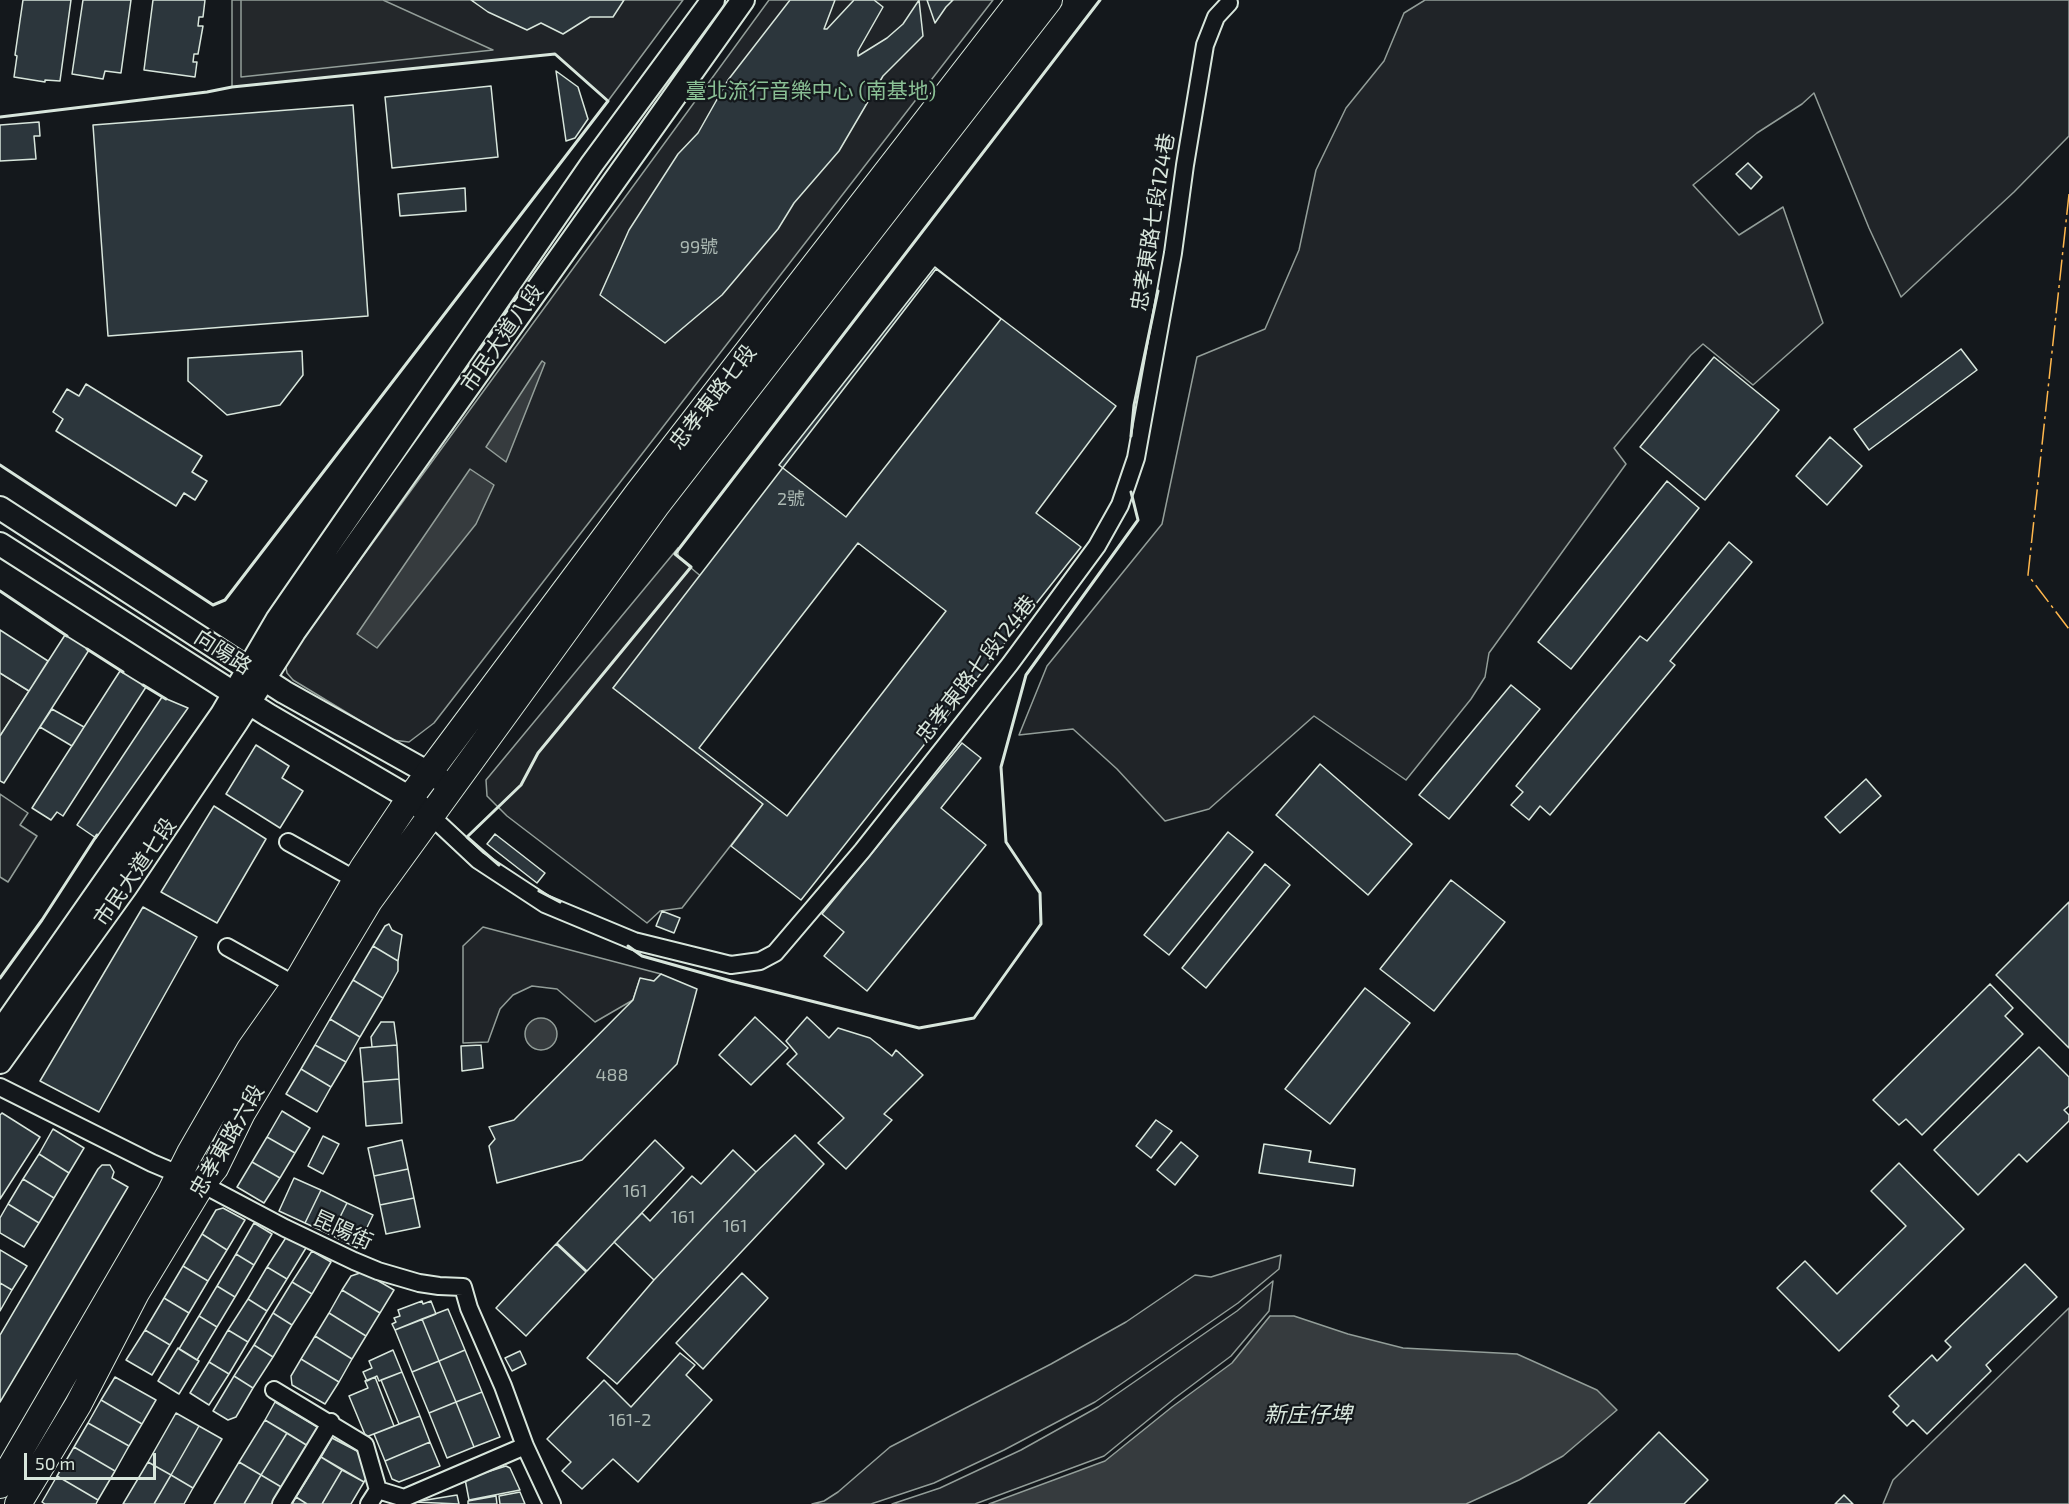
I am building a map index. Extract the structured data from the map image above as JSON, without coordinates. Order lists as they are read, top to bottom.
{
  "streets": {
    "main road": ["忠孝東路七段", "忠孝東路六段"],
    "street": [
      "忠孝東路七段124巷",
      "市民大道八段",
      "向陽路",
      "市民大道七段",
      "昆陽街"
    ]
  },
  "crossings": [
    ["忠孝東路七段124巷", "向陽路"],
    ["忠孝東路七段124巷", "忠孝東路六段"],
    ["市民大道八段", "向陽路"],
    ["市民大道八段", "市民大道七段"],
    ["忠孝東路七段", "向陽路"],
    ["忠孝東路七段", "忠孝東路六段"],
    ["向陽路", "市民大道七段"],
    ["向陽路", "忠孝東路六段"],
    ["忠孝東路六段", "昆陽街"]
  ],
  "water": ["新庄仔埤"],
  "parks": ["臺北流行音樂中心 (南基地)"],
  "house_numbers": [
    "99號",
    "2號",
    "488",
    "161",
    "161",
    "161",
    "161-2"
  ],
  "scale_bar": "50 m"
}
